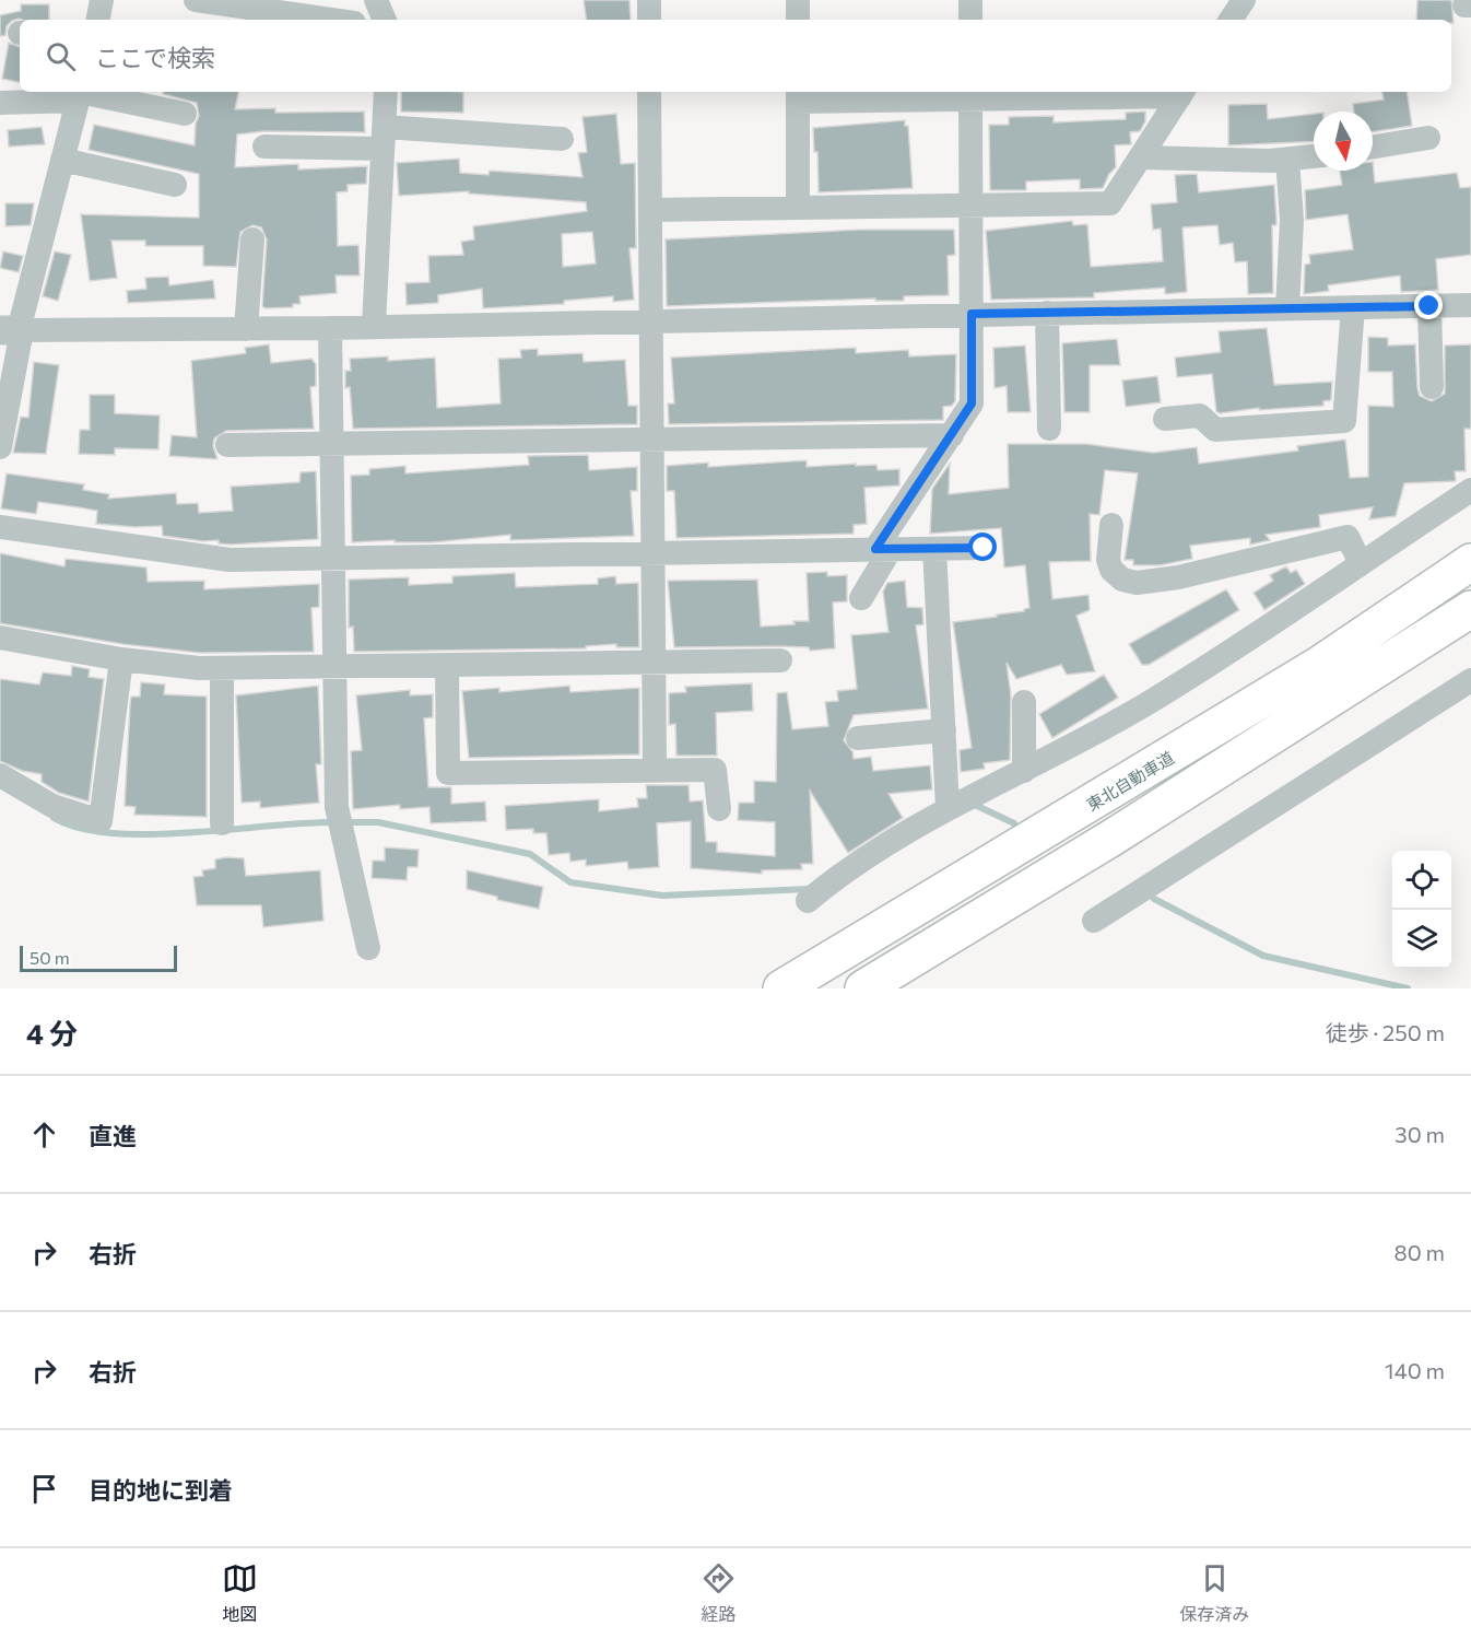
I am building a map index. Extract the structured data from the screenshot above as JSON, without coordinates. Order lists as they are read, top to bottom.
{
  "streets": {
    "highway": ["東北自動車道"]
  },
  "scale_bar": "50 m",
  "north": "bottom",
  "page": {
    "search": "ここで検索",
    "scale": "50 m",
    "heading": ["4 分", "徒歩 · 250 m"],
    "list": [
      ["直進", "30 m"],
      ["右折", "80 m"],
      ["右折", "140 m"],
      "目的地に到着"
    ],
    "nav": ["地図", "経路", "保存済み"]
  }
}
